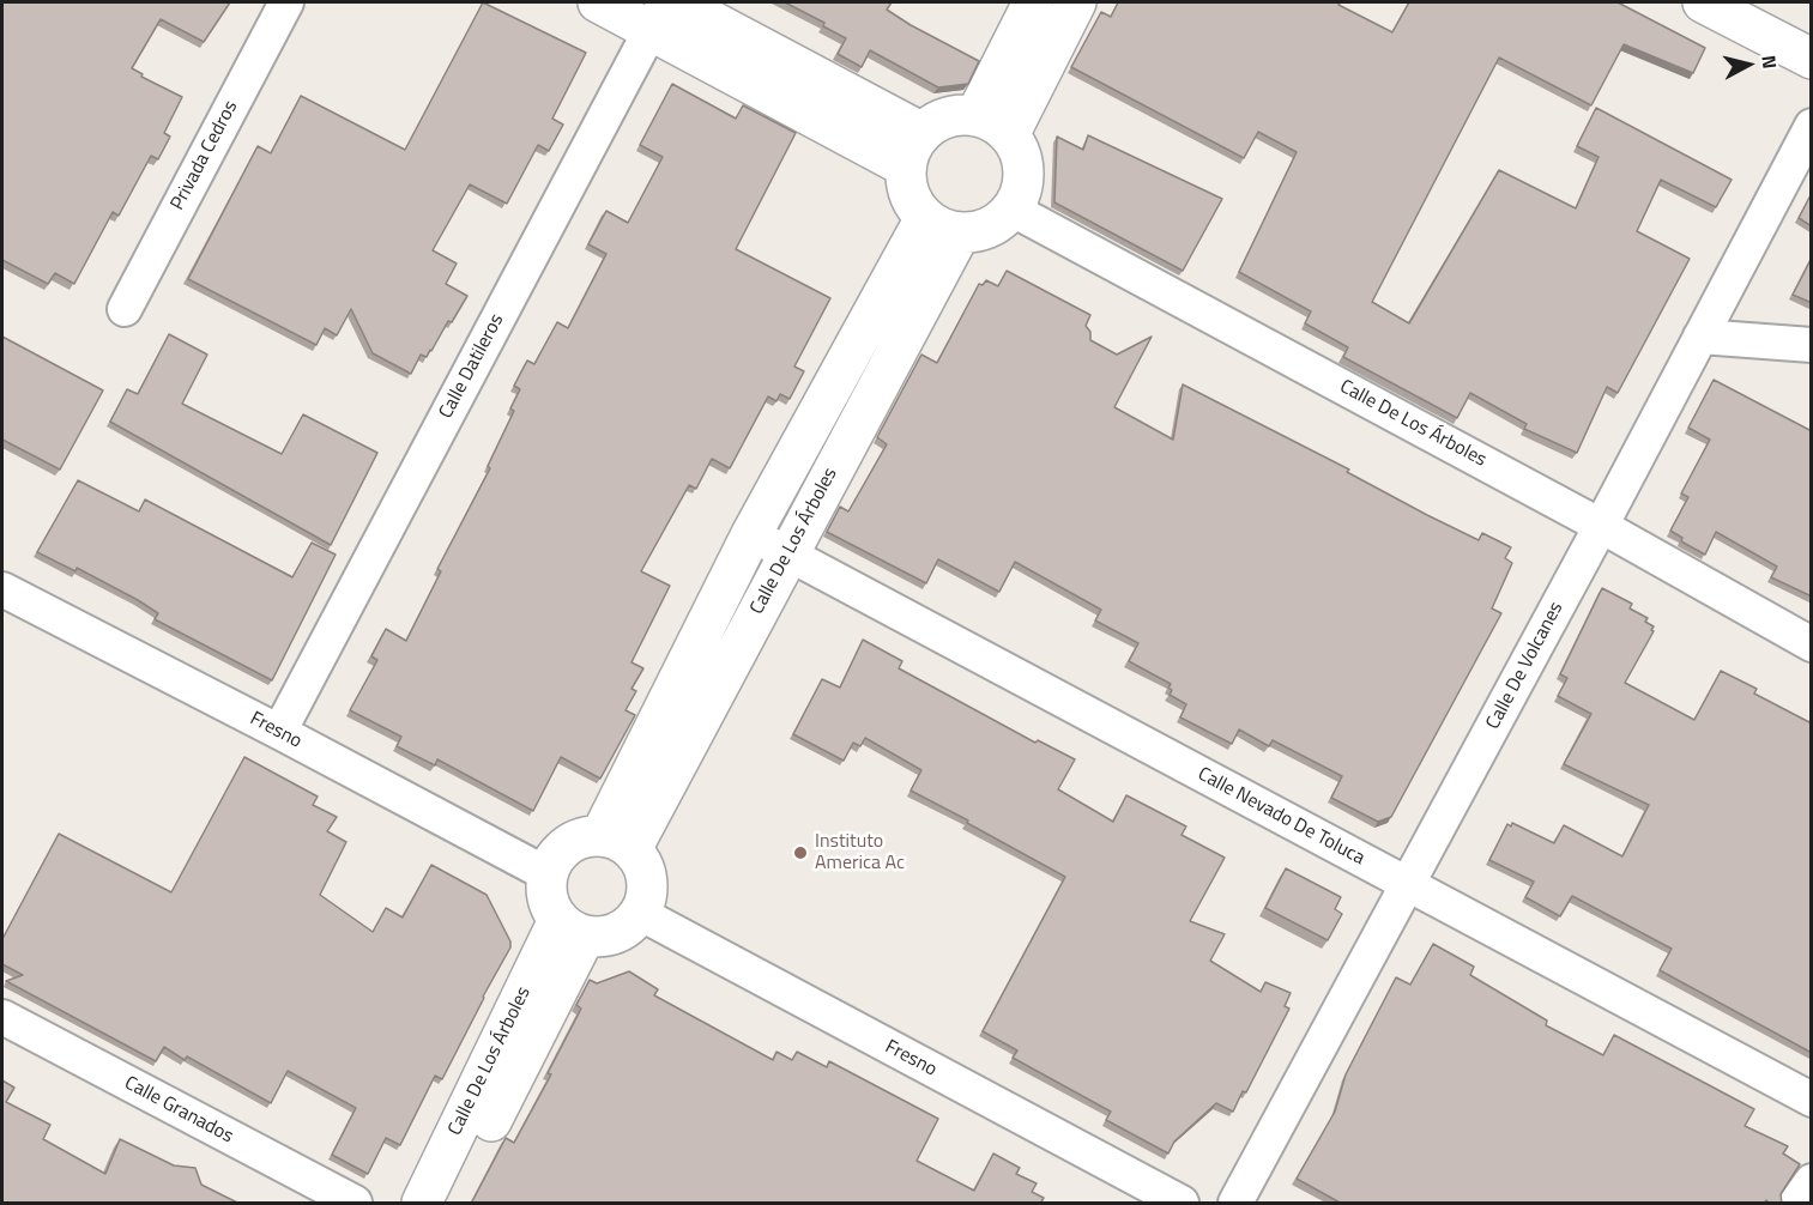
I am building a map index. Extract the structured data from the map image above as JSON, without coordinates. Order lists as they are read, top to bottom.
{
  "streets": {
    "street": [
      "Privada Cedros",
      "Calle Datileros",
      "Calle De Los Árboles",
      "Calle De Volcanes",
      "Fresno",
      "Calle Nevado De Toluca",
      "Calle Granados"
    ]
  },
  "crossings": [
    ["Calle Datileros", "Fresno"],
    ["Calle De Los Árboles", "Calle De Volcanes"],
    ["Calle De Los Árboles", "Fresno"],
    ["Calle De Los Árboles", "Calle Nevado De Toluca"],
    ["Calle De Volcanes", "Calle Nevado De Toluca"]
  ],
  "places": ["Instituto America Ac"],
  "north": "right"
}
